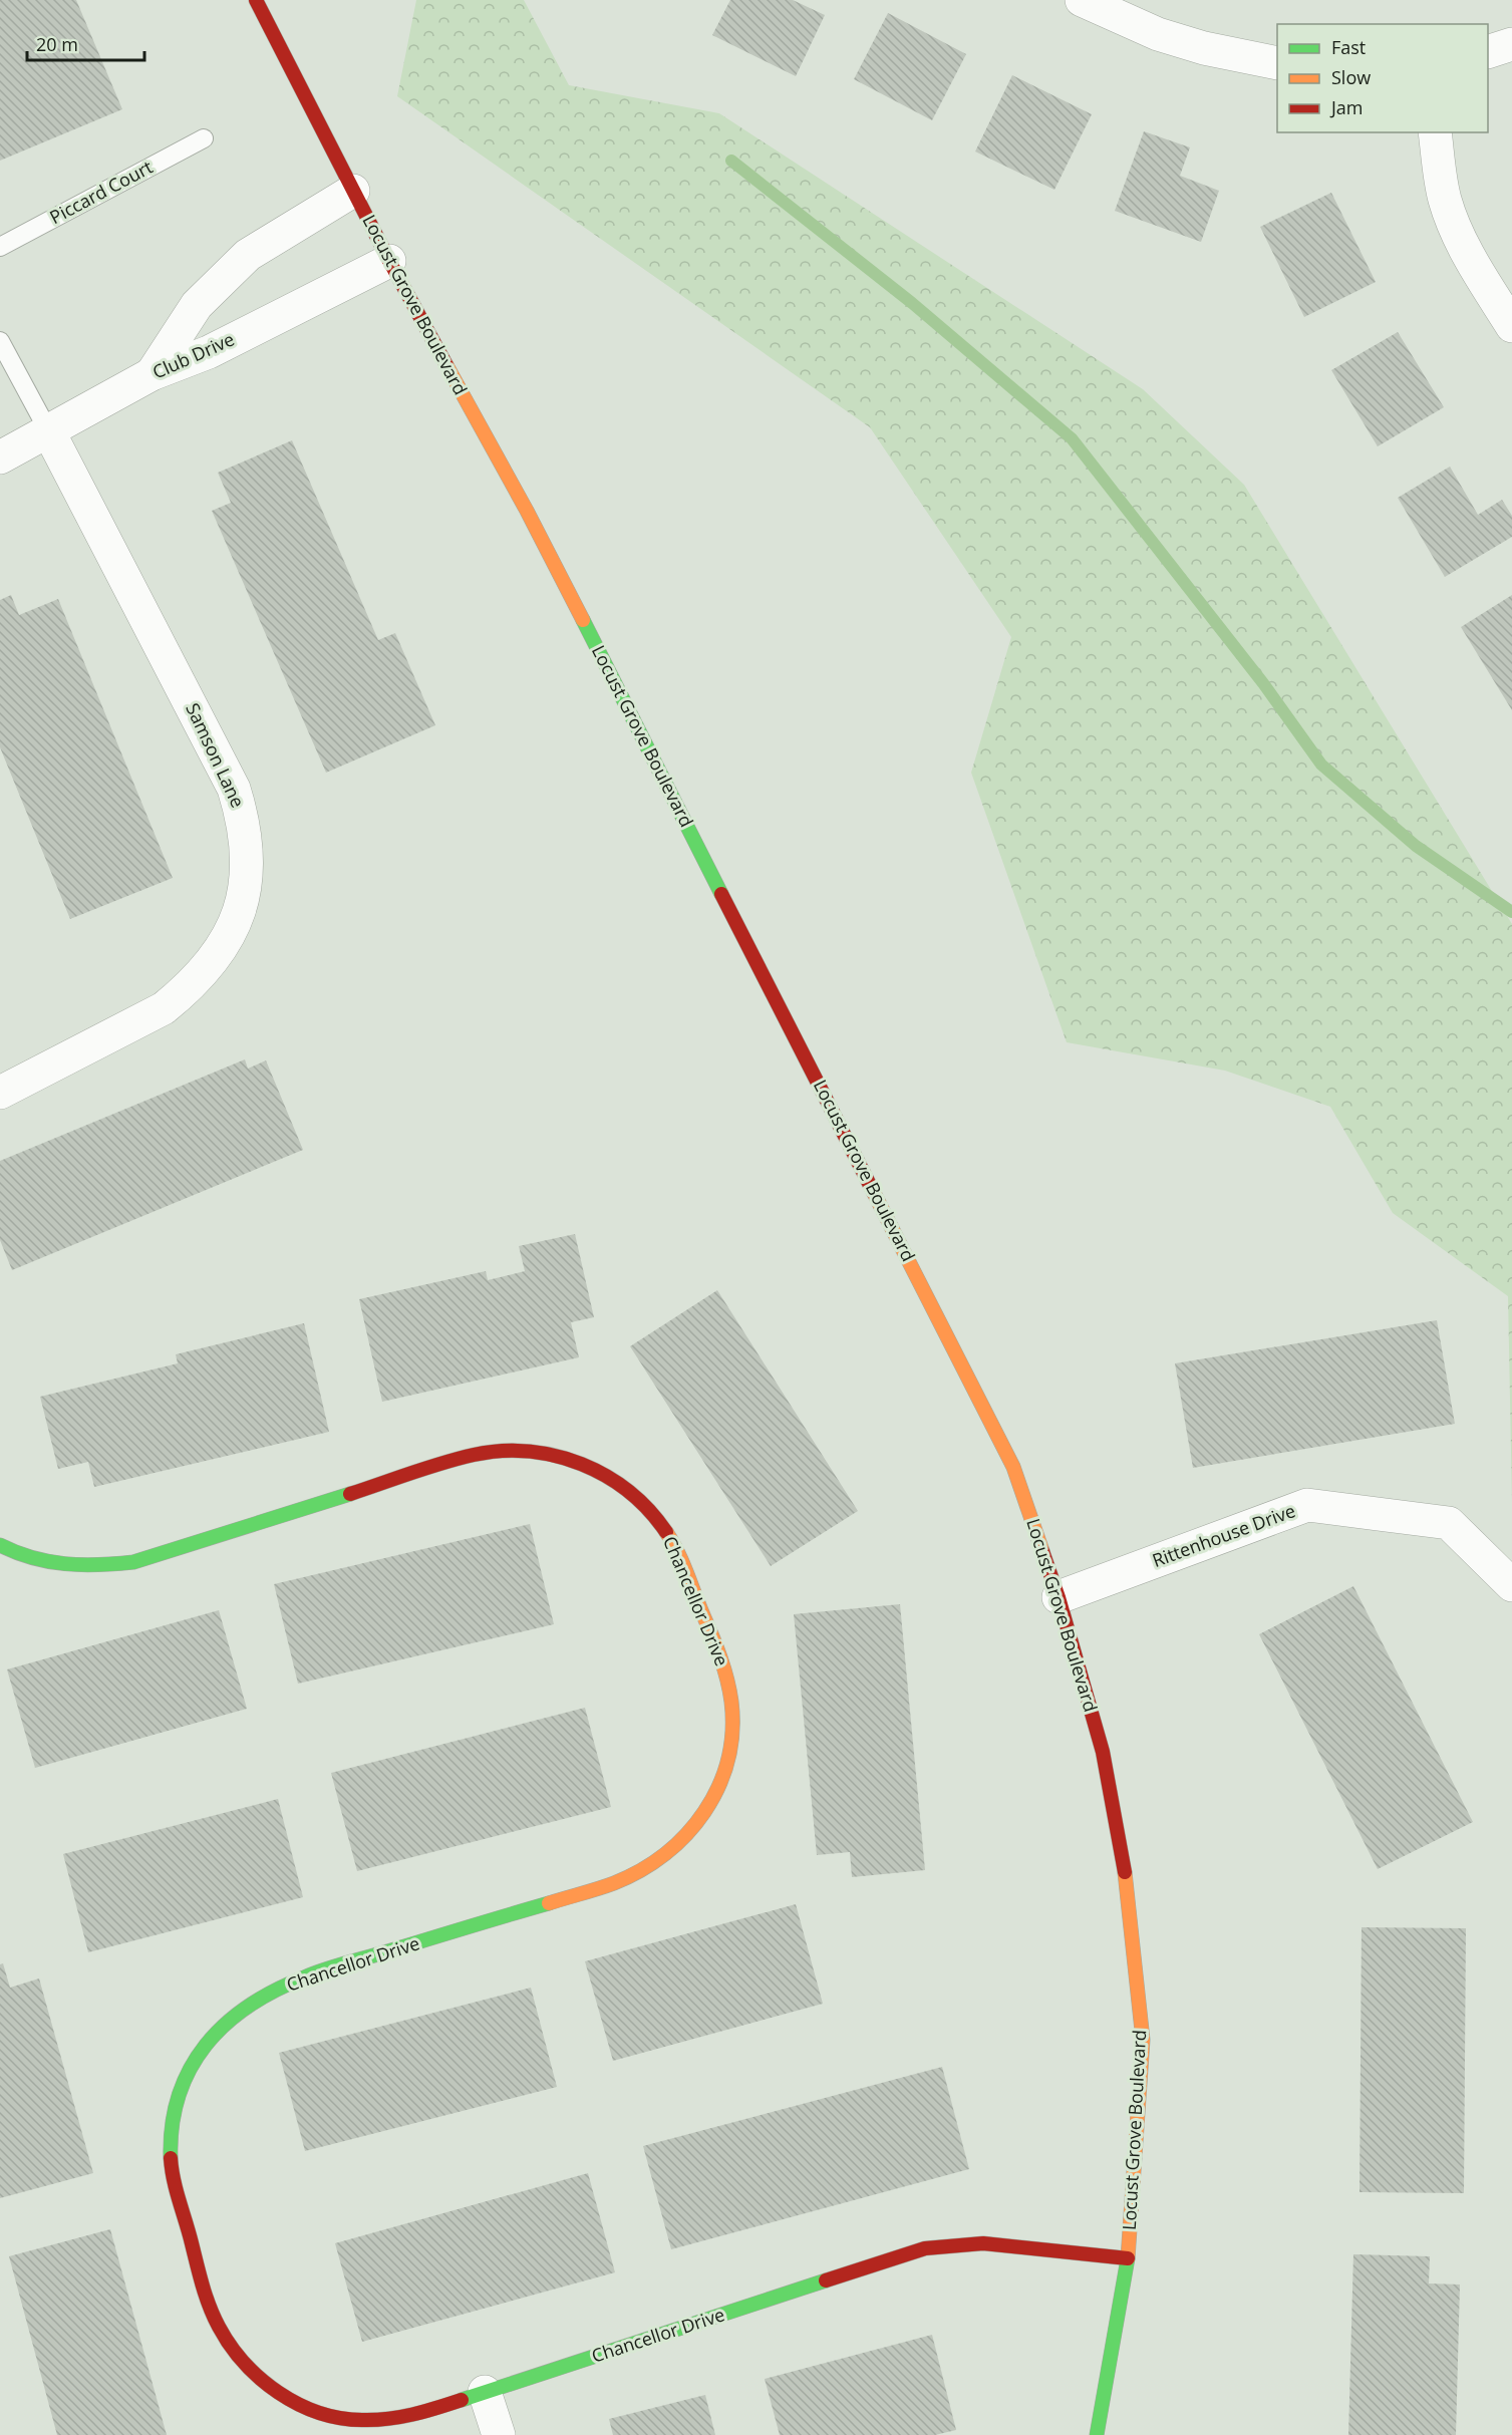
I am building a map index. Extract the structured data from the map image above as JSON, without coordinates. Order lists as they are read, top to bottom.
{
  "streets": {
    "street": [
      "Locust Grove Boulevard",
      "Club Drive",
      "Samson Lane",
      "Rittenhouse Drive",
      "Chancellor Drive"
    ],
    "lane": ["Piccard Court"]
  },
  "crossings": [
    ["Locust Grove Boulevard", "Club Drive"],
    ["Locust Grove Boulevard", "Rittenhouse Drive"],
    ["Locust Grove Boulevard", "Chancellor Drive"],
    ["Club Drive", "Samson Lane"]
  ],
  "legend": ["Fast", "Slow", "Jam"],
  "scale_bar": "20 m"
}
